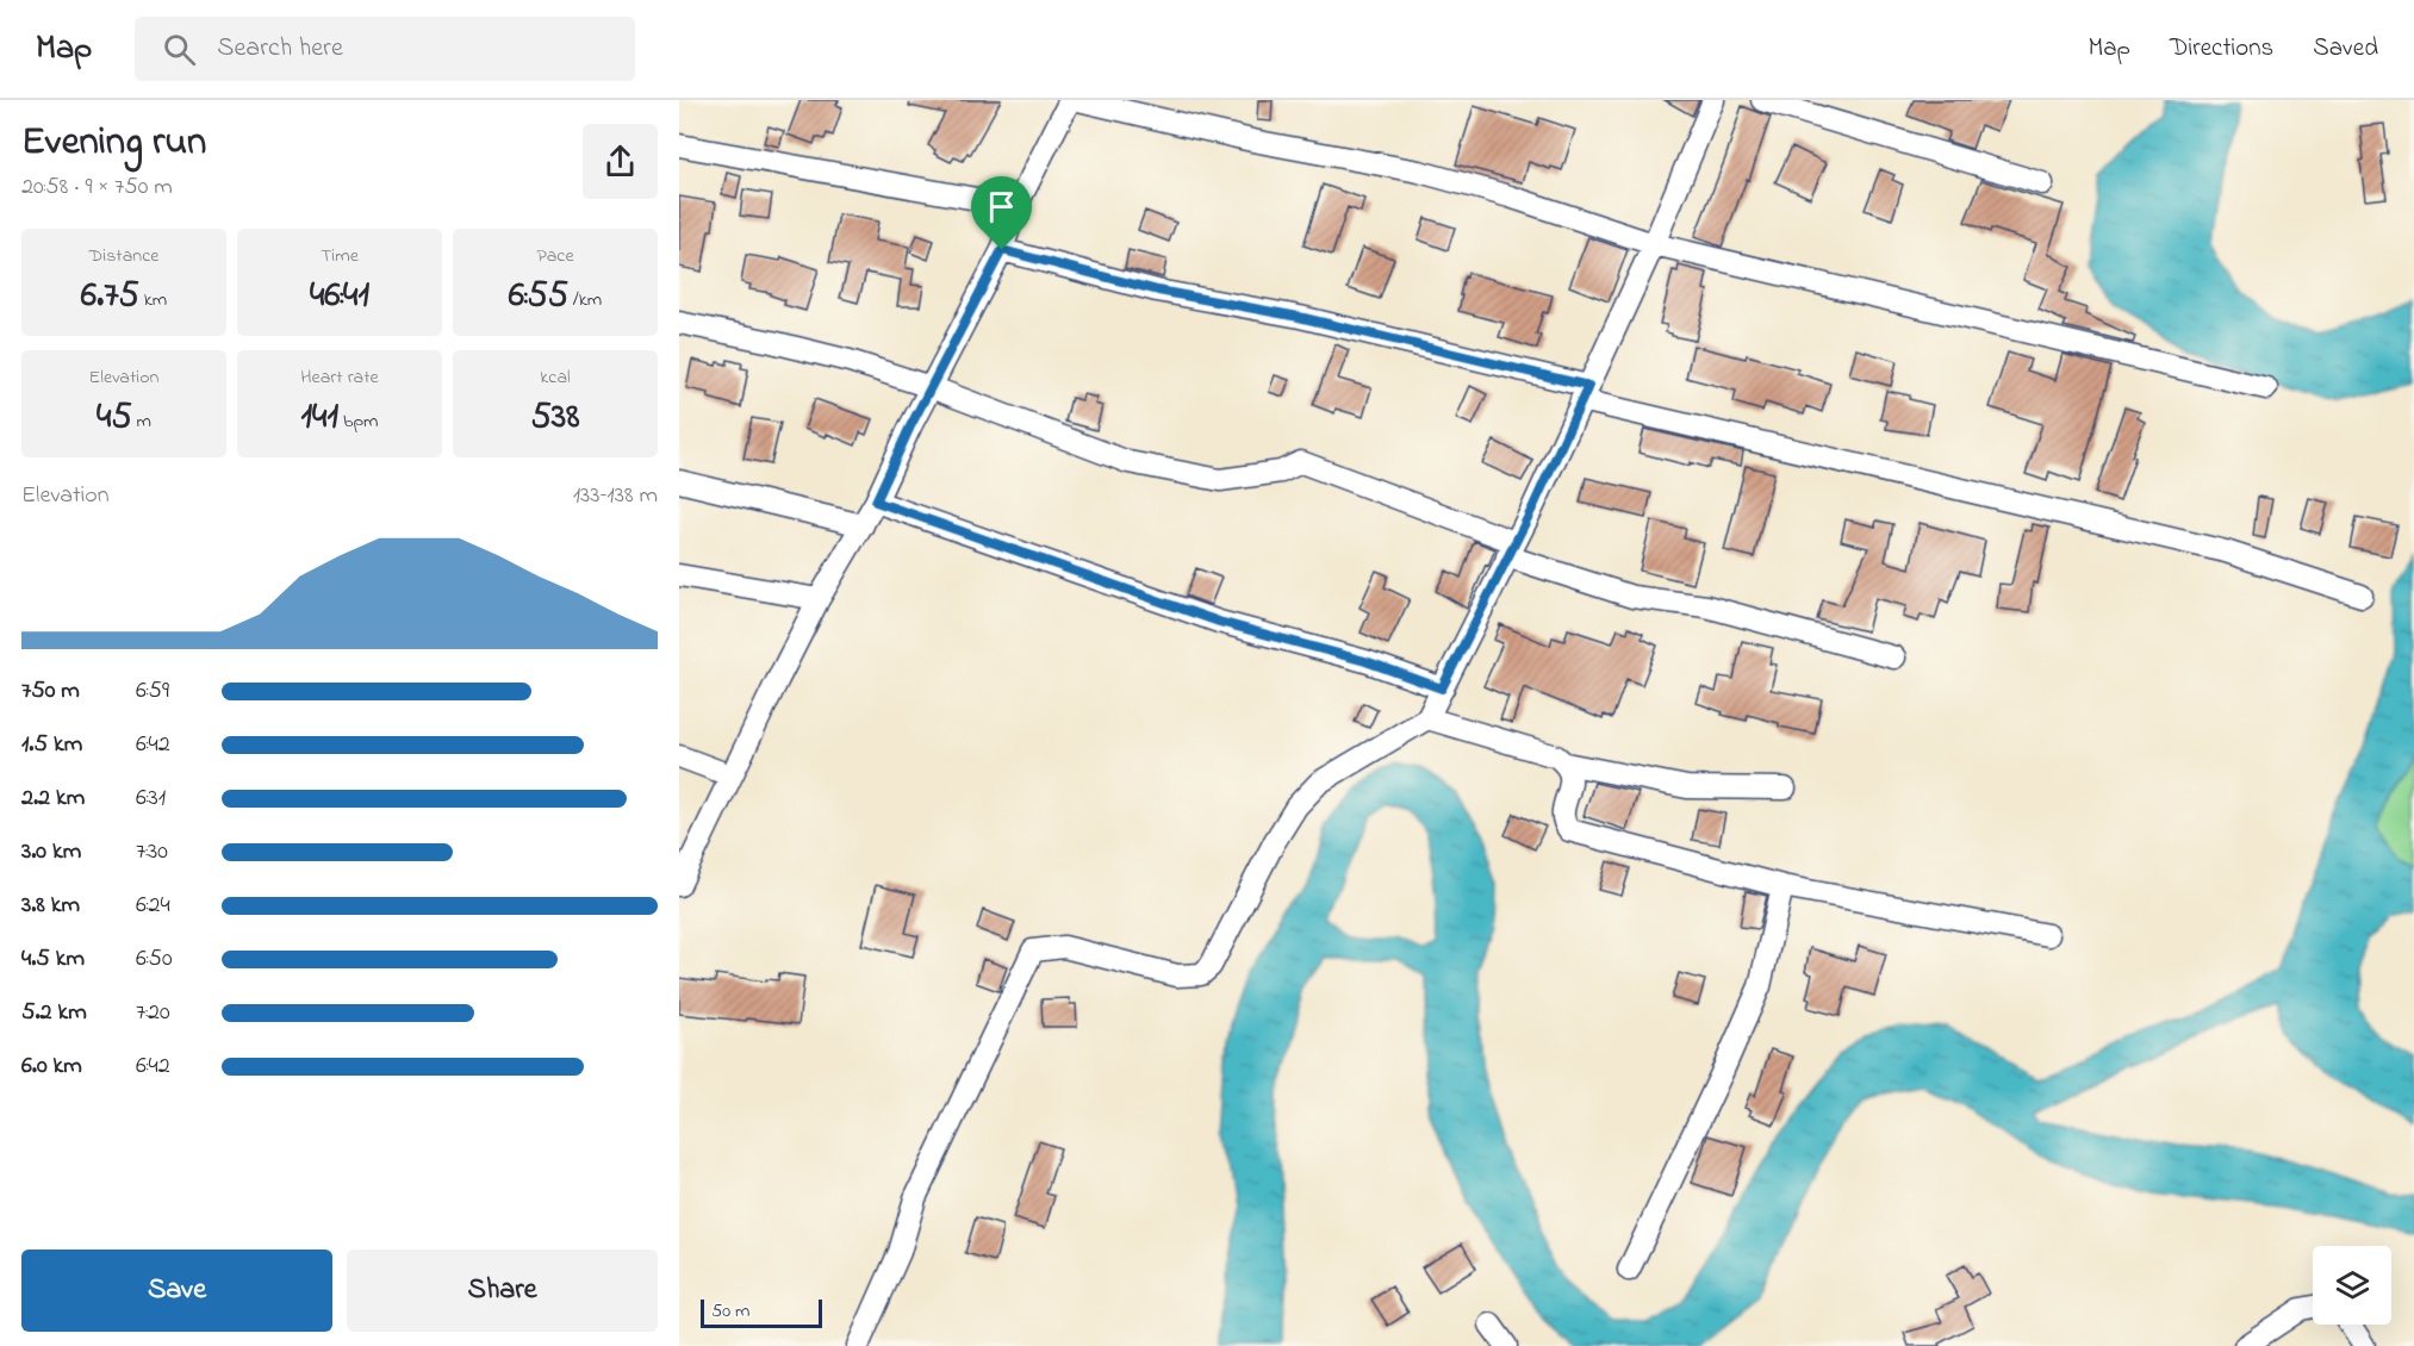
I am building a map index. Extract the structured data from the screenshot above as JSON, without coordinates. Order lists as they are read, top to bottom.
{
  "scale_bar": "50 m",
  "page": {
    "header": "Map",
    "search": "Search here",
    "nav": ["Map", "Directions", "Saved"],
    "heading": ["Evening run", "20:58 · 9 × 750 m"],
    "stats": [
      ["Distance", "6.75 km"],
      ["Time", "46:41"],
      ["Pace", "6:55 /km"],
      ["Elevation", "45 m"],
      ["Heart rate", "141 bpm"],
      ["kcal", "538"]
    ],
    "chart": ["Elevation", "133–138 m"],
    "list": [
      {
        "name": "750 m",
        "note": "6:59"
      },
      {
        "name": "1.5 km",
        "note": "6:42"
      },
      {
        "name": "2.2 km",
        "note": "6:31"
      },
      {
        "name": "3.0 km",
        "note": "7:30"
      },
      {
        "name": "3.8 km",
        "note": "6:24"
      },
      {
        "name": "4.5 km",
        "note": "6:50"
      },
      {
        "name": "5.2 km",
        "note": "7:20"
      },
      {
        "name": "6.0 km",
        "note": "6:42"
      }
    ],
    "buttons": ["Save", "Share"],
    "scale": "50 m"
  }
}
